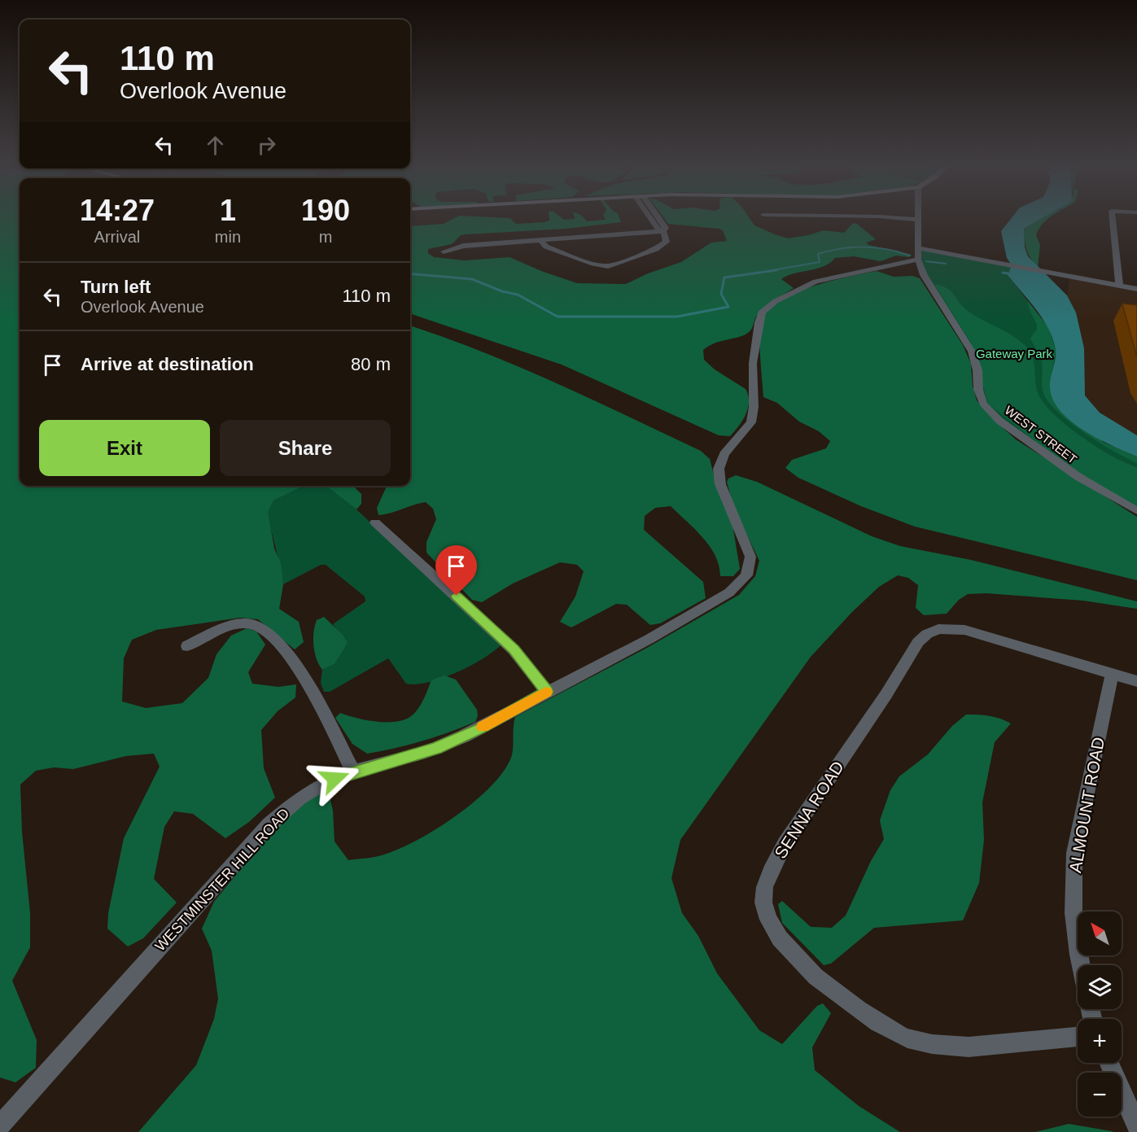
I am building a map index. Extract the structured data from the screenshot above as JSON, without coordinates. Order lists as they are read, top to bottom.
{
  "streets": {
    "street": [
      "WEST STREET",
      "ALMOUNT ROAD",
      "SENNA ROAD",
      "WESTMINSTER HILL ROAD"
    ]
  },
  "crossings": [
    ["WEST STREET", "WESTMINSTER HILL ROAD"],
    ["ALMOUNT ROAD", "SENNA ROAD"]
  ],
  "parks": ["Gateway Park"],
  "north": "top left",
  "page": {
    "turn": ["110 m", "Overlook Avenue"],
    "eta": [
      "14:27",
      "Arrival",
      "1",
      "min",
      "190",
      "m"
    ],
    "list": [
      {
        "name": "Turn left",
        "note": "Overlook Avenue",
        "value": "110 m"
      },
      {
        "name": "Arrive at destination",
        "value": "80 m"
      }
    ],
    "buttons": ["Exit", "Share"],
    "map_buttons": ["+", "−"]
  }
}
